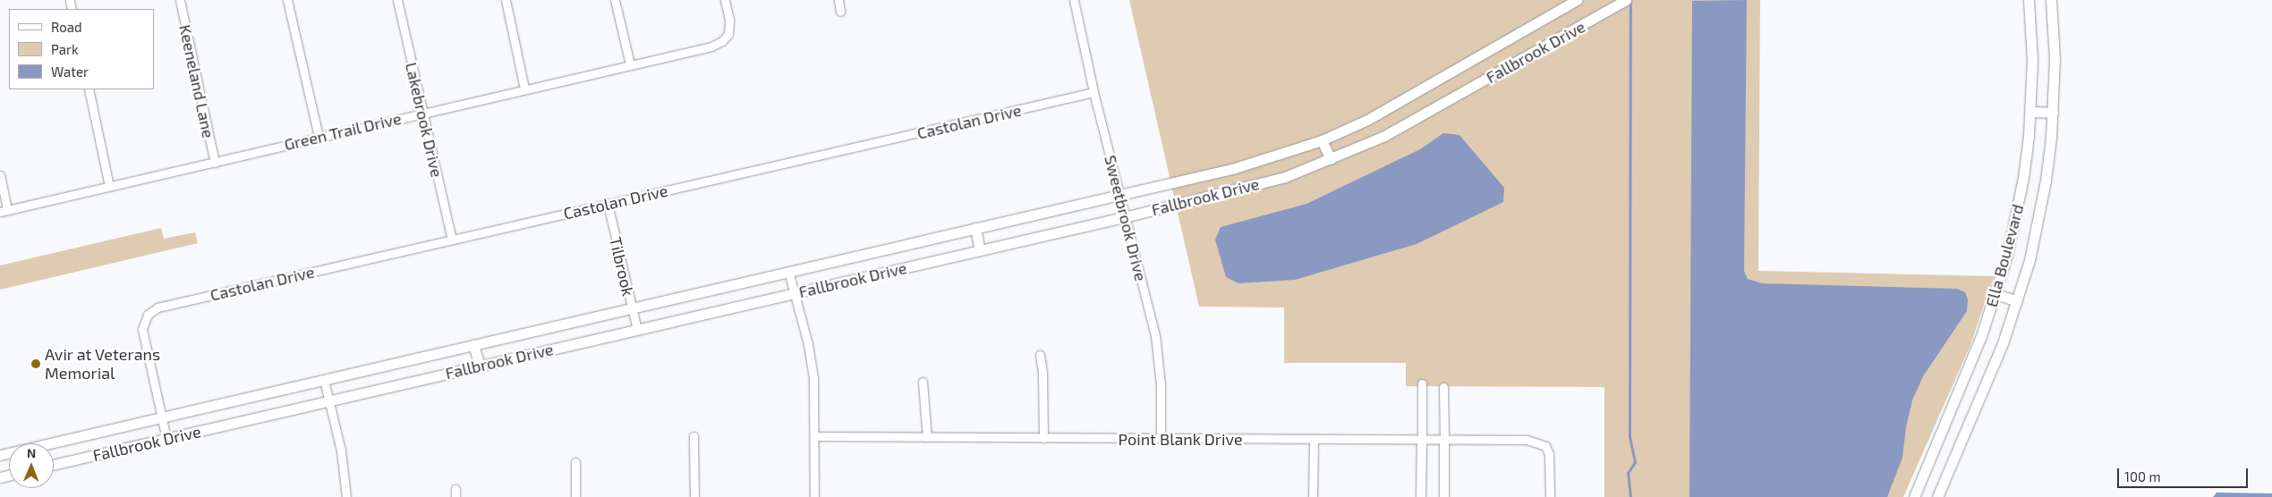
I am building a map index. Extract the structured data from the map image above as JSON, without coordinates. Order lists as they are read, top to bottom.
{
  "streets": {
    "main road": ["Fallbrook Drive", "Ella Boulevard"],
    "street": [
      "Keeneland Lane",
      "Lakebrook Drive",
      "Castolan Drive",
      "Green Trail Drive",
      "Sweetbrook Drive",
      "Tilbrook",
      "Point Blank Drive"
    ]
  },
  "crossings": [
    ["Fallbrook Drive", "Castolan Drive"],
    ["Fallbrook Drive", "Sweetbrook Drive"],
    ["Fallbrook Drive", "Tilbrook"],
    ["Keeneland Lane", "Green Trail Drive"],
    ["Lakebrook Drive", "Castolan Drive"],
    ["Lakebrook Drive", "Green Trail Drive"],
    ["Castolan Drive", "Sweetbrook Drive"],
    ["Castolan Drive", "Tilbrook"],
    ["Sweetbrook Drive", "Point Blank Drive"]
  ],
  "places": ["Avir at Veterans Memorial"],
  "legend": ["Road", "Park", "Water"],
  "scale_bar": "100 m",
  "north": "top"
}
